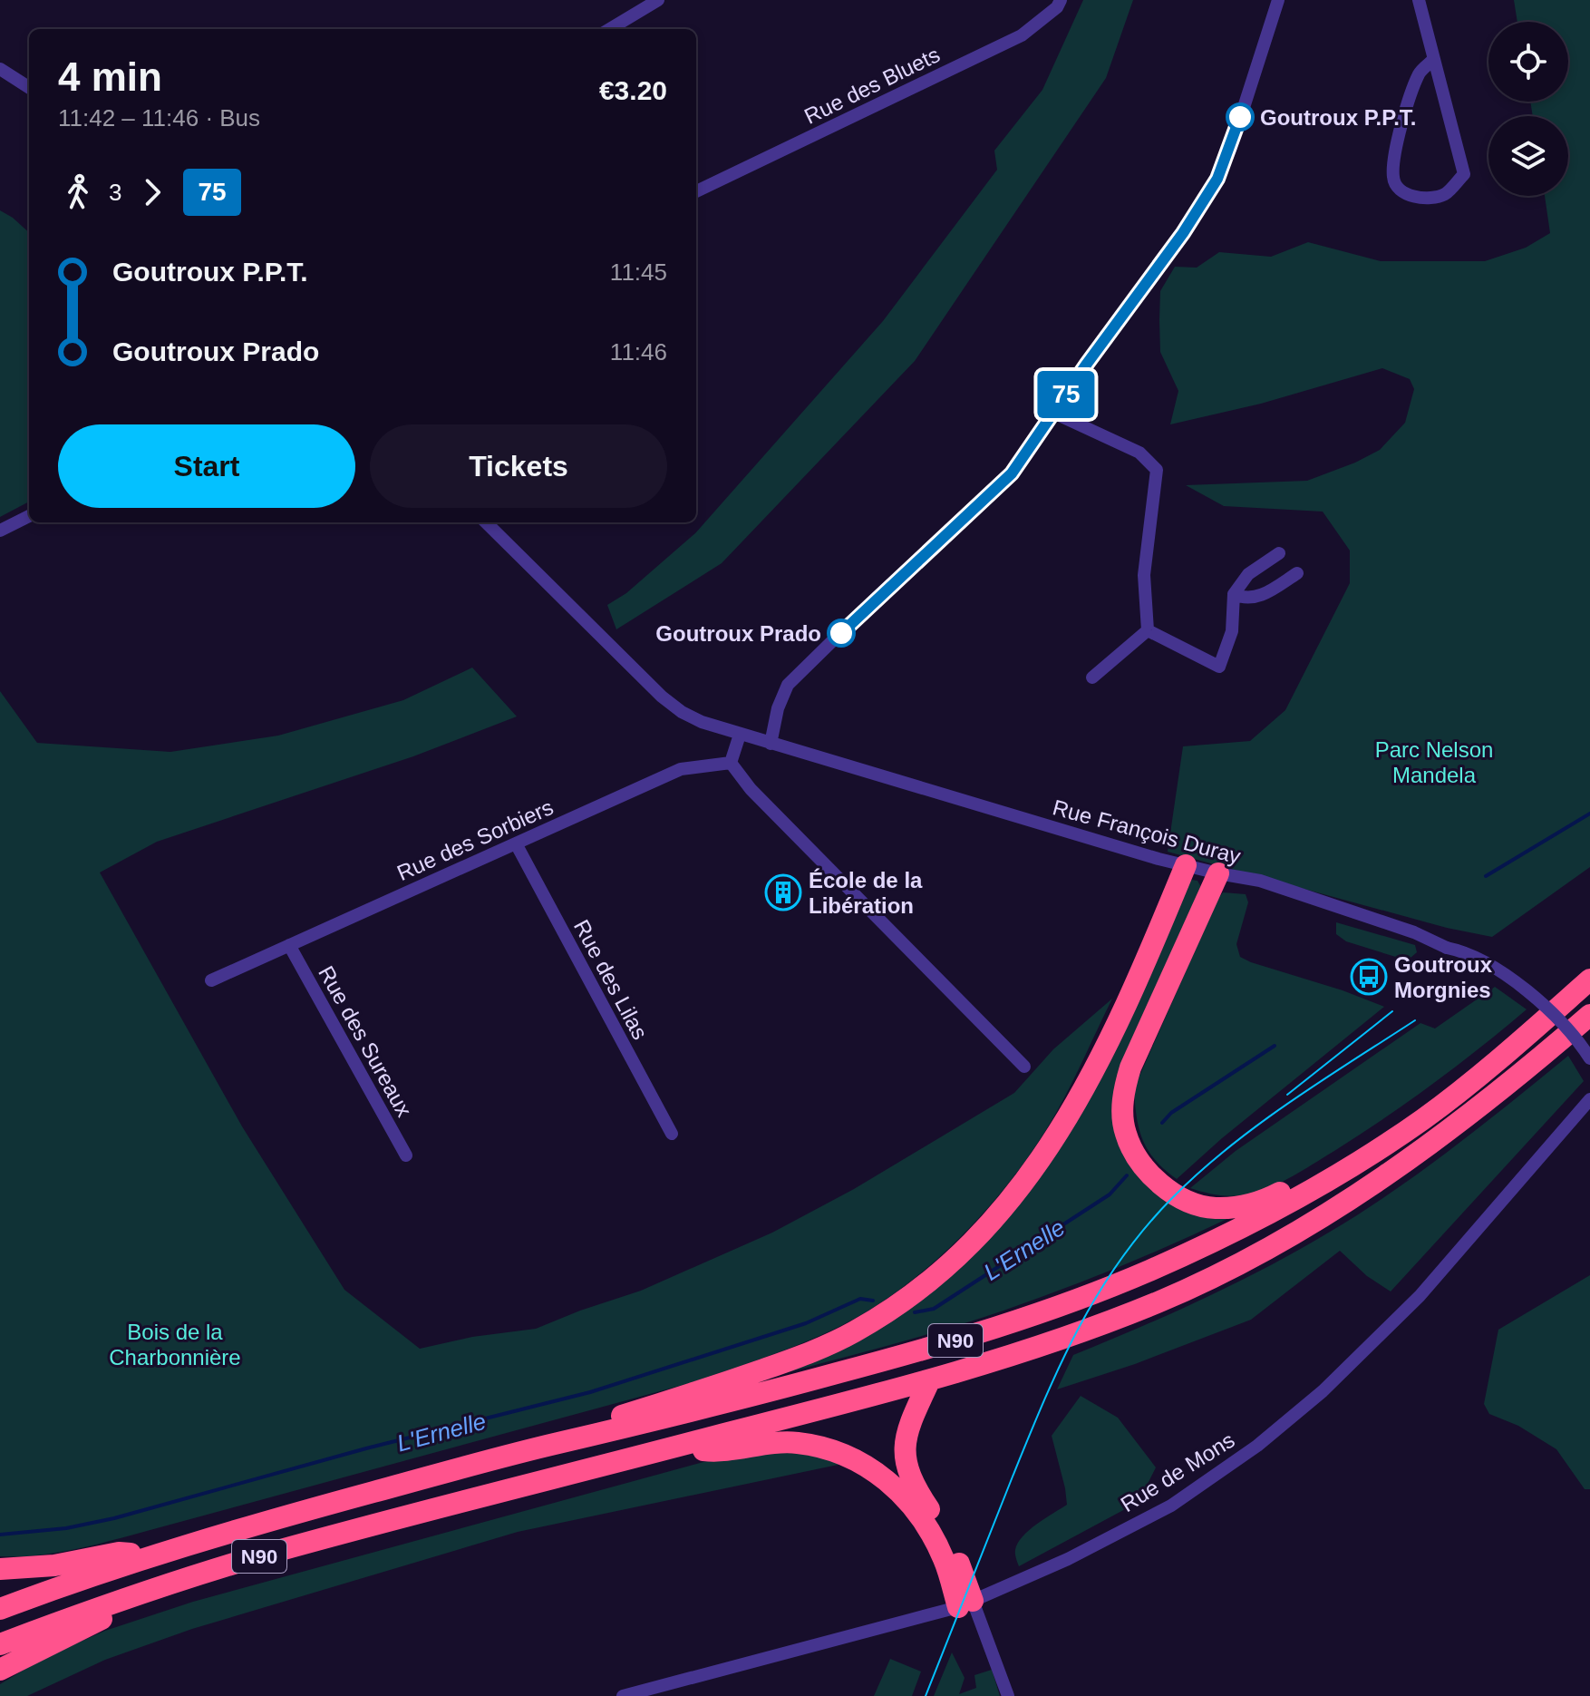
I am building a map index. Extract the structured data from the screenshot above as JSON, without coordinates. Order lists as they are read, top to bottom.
{
  "streets": {
    "highway": ["N90"],
    "street": [
      "Rue des Bluets",
      "Rue François Duray",
      "Rue des Sorbiers",
      "Rue des Lilas",
      "Rue des Sureaux",
      "Rue de Mons"
    ]
  },
  "crossings": [
    ["Rue des Sorbiers", "Rue des Lilas"],
    ["Rue des Sorbiers", "Rue des Sureaux"]
  ],
  "water": ["L'Ernelle"],
  "parks": ["Parc Nelson Mandela", "Bois de la Charbonnière"],
  "places": {
    "other": ["Goutroux P.P.T.", "Goutroux Prado"],
    "building": ["École de la Libération"],
    "bus stop": ["Goutroux Morgnies"]
  },
  "lines": ["bus line 75"],
  "page": {
    "on_map": "75",
    "heading": ["4 min", "11:42 – 11:46 · Bus", "€3.20"],
    "legs": ["3", "75"],
    "list": [
      {
        "name": "Goutroux P.P.T.",
        "value": "11:45"
      },
      {
        "name": "Goutroux Prado",
        "value": "11:46"
      }
    ],
    "buttons": ["Start", "Tickets"]
  }
}
